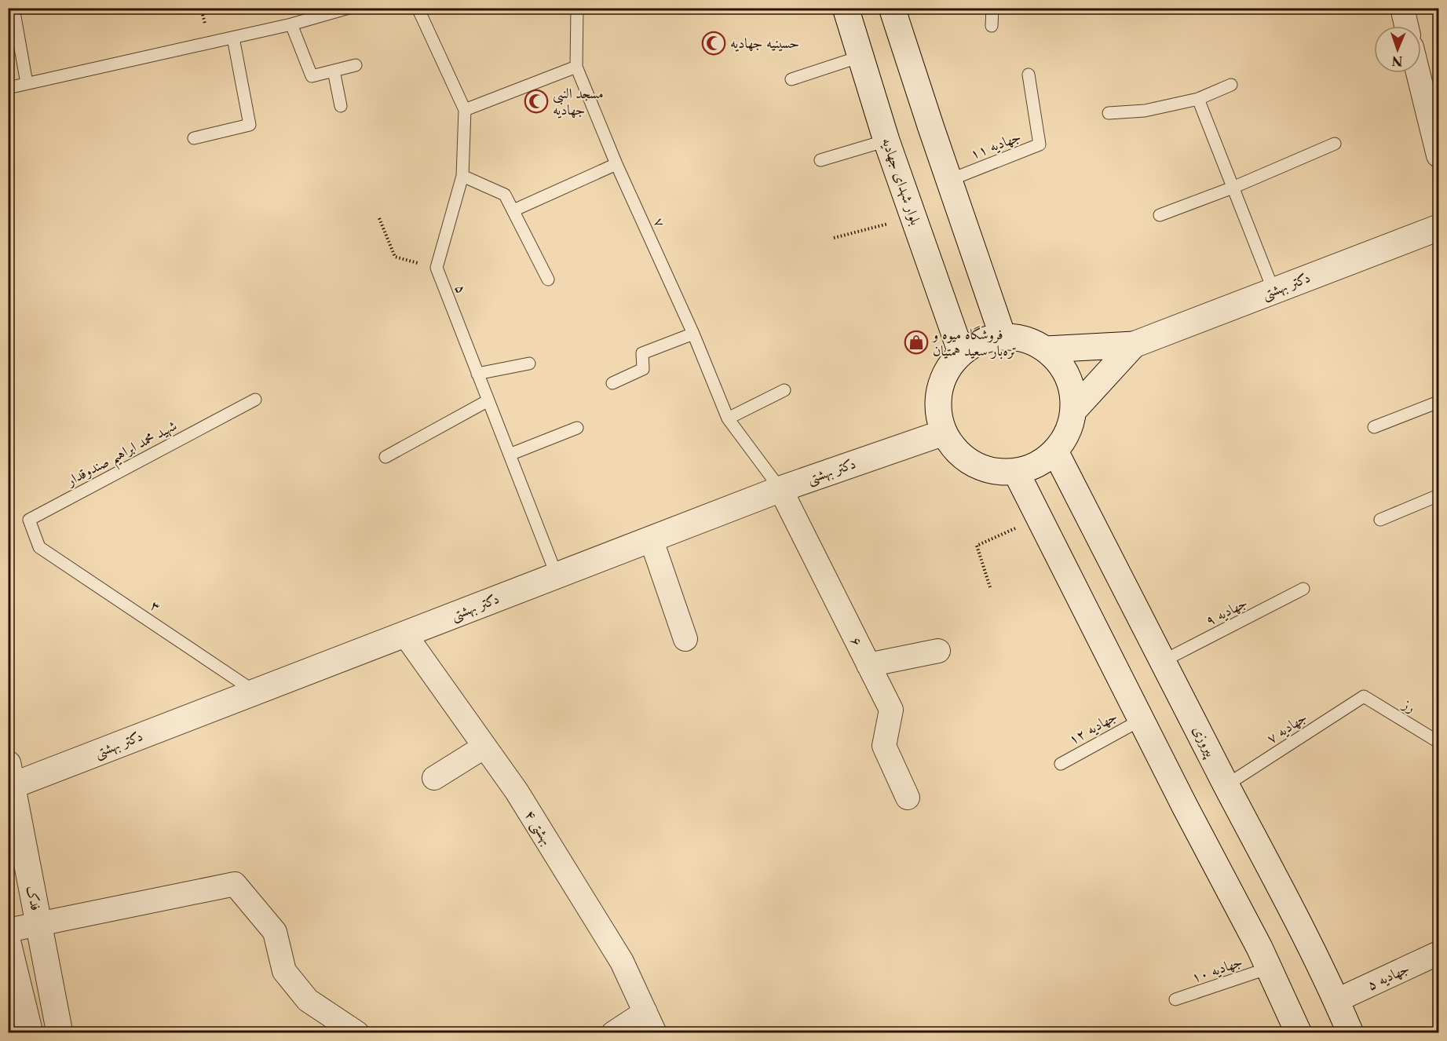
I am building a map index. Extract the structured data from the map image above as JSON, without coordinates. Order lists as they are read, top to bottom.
{
  "streets": {
    "main road": [
      "بلوار شهدای جهادیه",
      "دکتر بهشتی",
      "پیروزی",
      "فدک"
    ],
    "street": ["۶", "بهشتی ۴", "جهادیه ۵"],
    "lane": [
      "جهادیه ۱۱",
      "۷",
      "۵",
      "شهید محمد ابراهیم صندوقدار",
      "۳",
      "جهادیه ۹",
      "رز",
      "جهادیه ۱۲",
      "جهادیه ۷",
      "جهادیه ۱۰"
    ]
  },
  "crossings": [
    ["بلوار شهدای جهادیه", "دکتر بهشتی"],
    ["بلوار شهدای جهادیه", "پیروزی"],
    ["۷", "دکتر بهشتی"],
    ["۷", "۶"],
    ["دکتر بهشتی", "۵"],
    ["دکتر بهشتی", "۳"],
    ["دکتر بهشتی", "۶"],
    ["دکتر بهشتی", "پیروزی"],
    ["دکتر بهشتی", "بهشتی ۴"],
    ["شهید محمد ابراهیم صندوقدار", "۳"],
    ["جهادیه ۹", "پیروزی"],
    ["رز", "جهادیه ۷"],
    ["جهادیه ۷", "پیروزی"],
    ["پیروزی", "جهادیه ۵"]
  ],
  "places": {
    "mosque": ["حسینیه جهادیه", "مسجد النبی جهادیه"],
    "shop": ["فروشگاه میوه و تره‌بار سعید همتیان"]
  },
  "north": "bottom"
}
